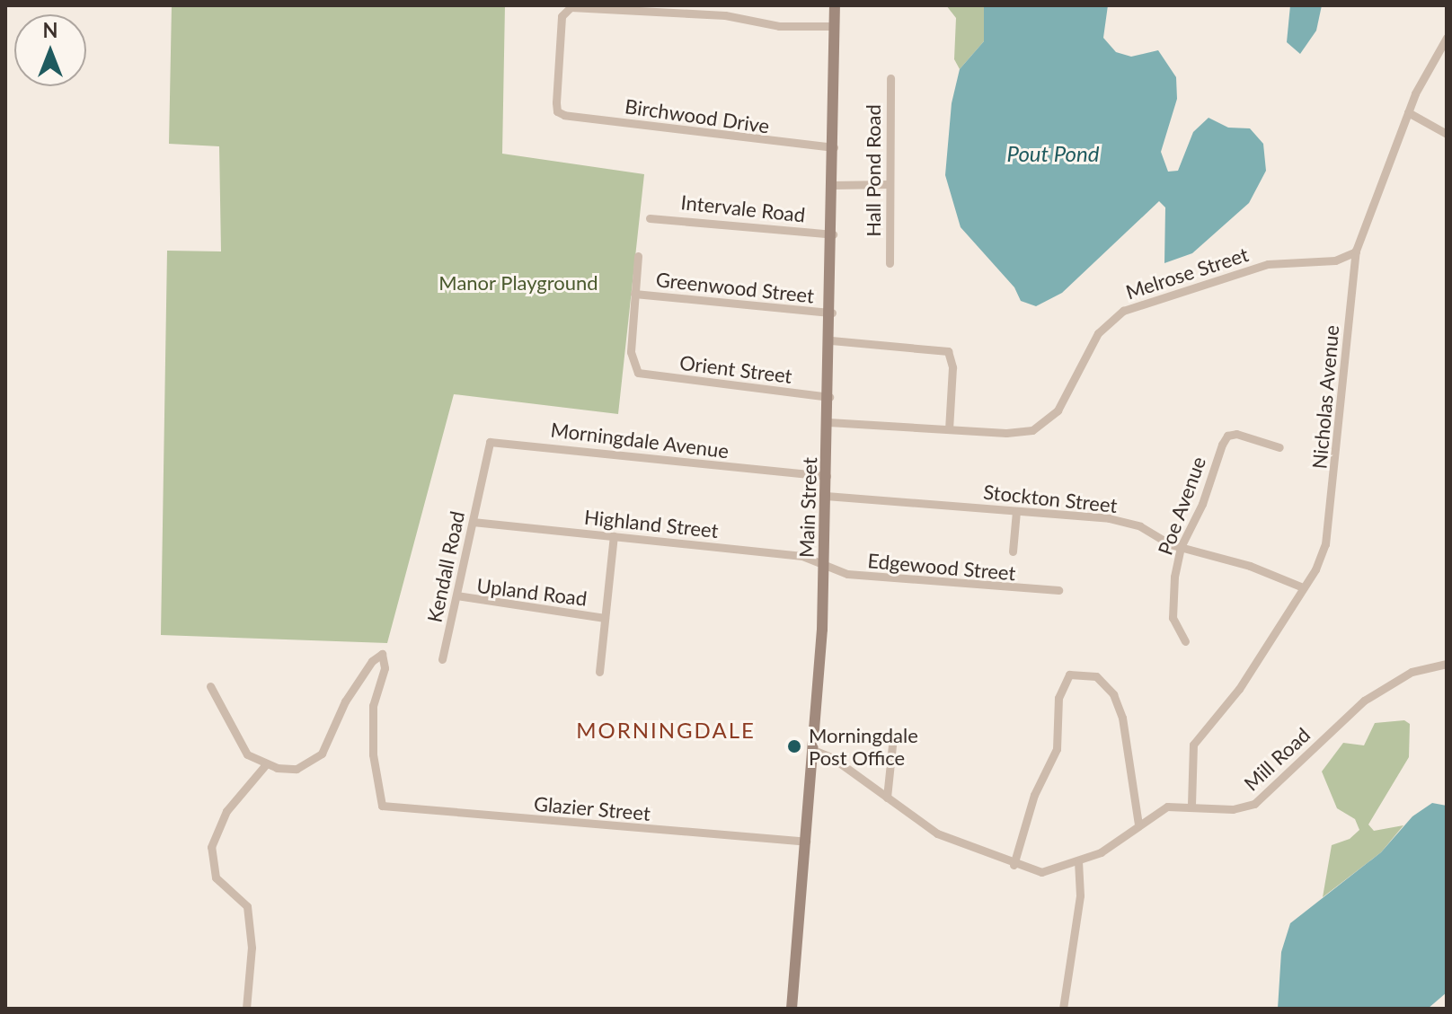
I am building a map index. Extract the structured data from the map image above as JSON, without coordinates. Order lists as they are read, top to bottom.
{
  "streets": {
    "main road": ["Main Street"],
    "street": [
      "Birchwood Drive",
      "Hall Pond Road",
      "Intervale Road",
      "Melrose Street",
      "Greenwood Street",
      "Orient Street",
      "Nicholas Avenue",
      "Morningdale Avenue",
      "Stockton Street",
      "Poe Avenue",
      "Highland Street",
      "Kendall Road",
      "Edgewood Street",
      "Upland Road",
      "Mill Road",
      "Glazier Street"
    ]
  },
  "crossings": [
    ["Birchwood Drive", "Main Street"],
    ["Intervale Road", "Main Street"],
    ["Melrose Street", "Nicholas Avenue"],
    ["Melrose Street", "Main Street"],
    ["Greenwood Street", "Orient Street"],
    ["Greenwood Street", "Main Street"],
    ["Orient Street", "Main Street"],
    ["Nicholas Avenue", "Stockton Street"],
    ["Nicholas Avenue", "Mill Road"],
    ["Morningdale Avenue", "Main Street"],
    ["Morningdale Avenue", "Kendall Road"],
    ["Stockton Street", "Poe Avenue"],
    ["Stockton Street", "Main Street"],
    ["Main Street", "Highland Street"],
    ["Main Street", "Edgewood Street"],
    ["Main Street", "Mill Road"],
    ["Main Street", "Glazier Street"],
    ["Highland Street", "Kendall Road"],
    ["Highland Street", "Edgewood Street"],
    ["Kendall Road", "Upland Road"]
  ],
  "districts": ["MORNINGDALE"],
  "water": ["Pout Pond"],
  "parks": ["Manor Playground"],
  "places": ["Morningdale Post Office"],
  "north": "top"
}
